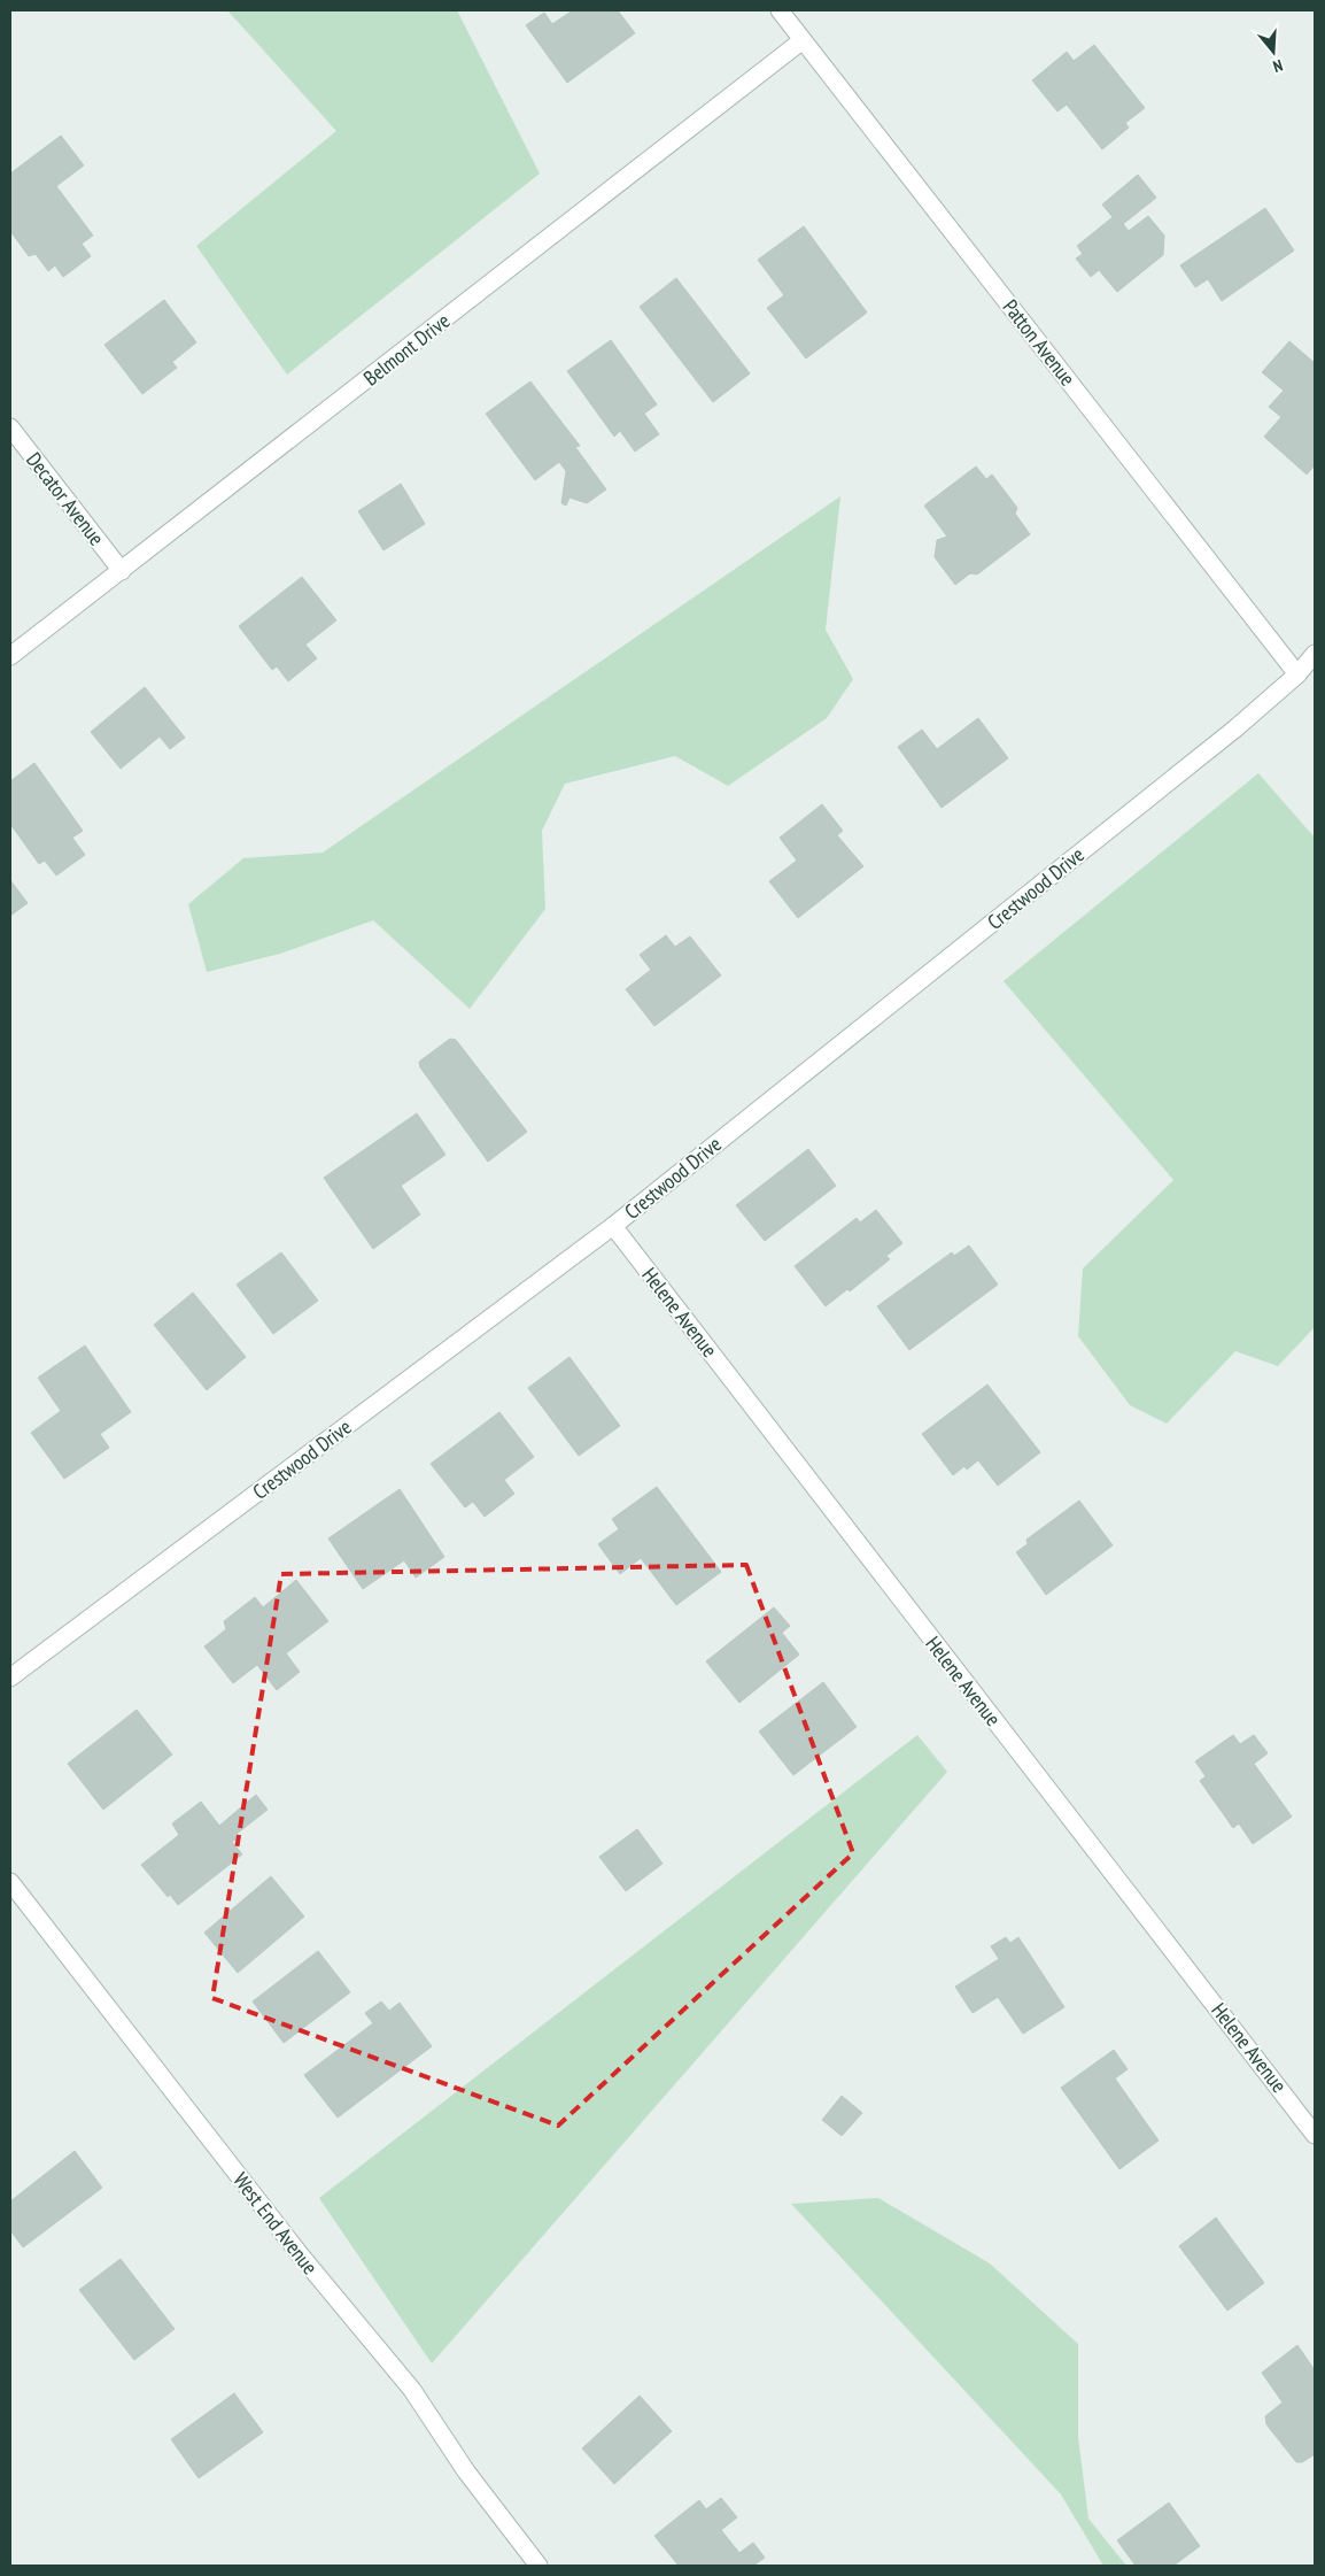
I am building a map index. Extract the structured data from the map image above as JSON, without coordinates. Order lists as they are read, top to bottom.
{
  "streets": {
    "street": [
      "Patton Avenue",
      "Belmont Drive",
      "Decator Avenue",
      "Crestwood Drive",
      "Helene Avenue",
      "West End Avenue"
    ]
  },
  "crossings": [
    ["Patton Avenue", "Belmont Drive"],
    ["Patton Avenue", "Crestwood Drive"],
    ["Belmont Drive", "Decator Avenue"],
    ["Crestwood Drive", "Helene Avenue"]
  ],
  "north": "bottom"
}
